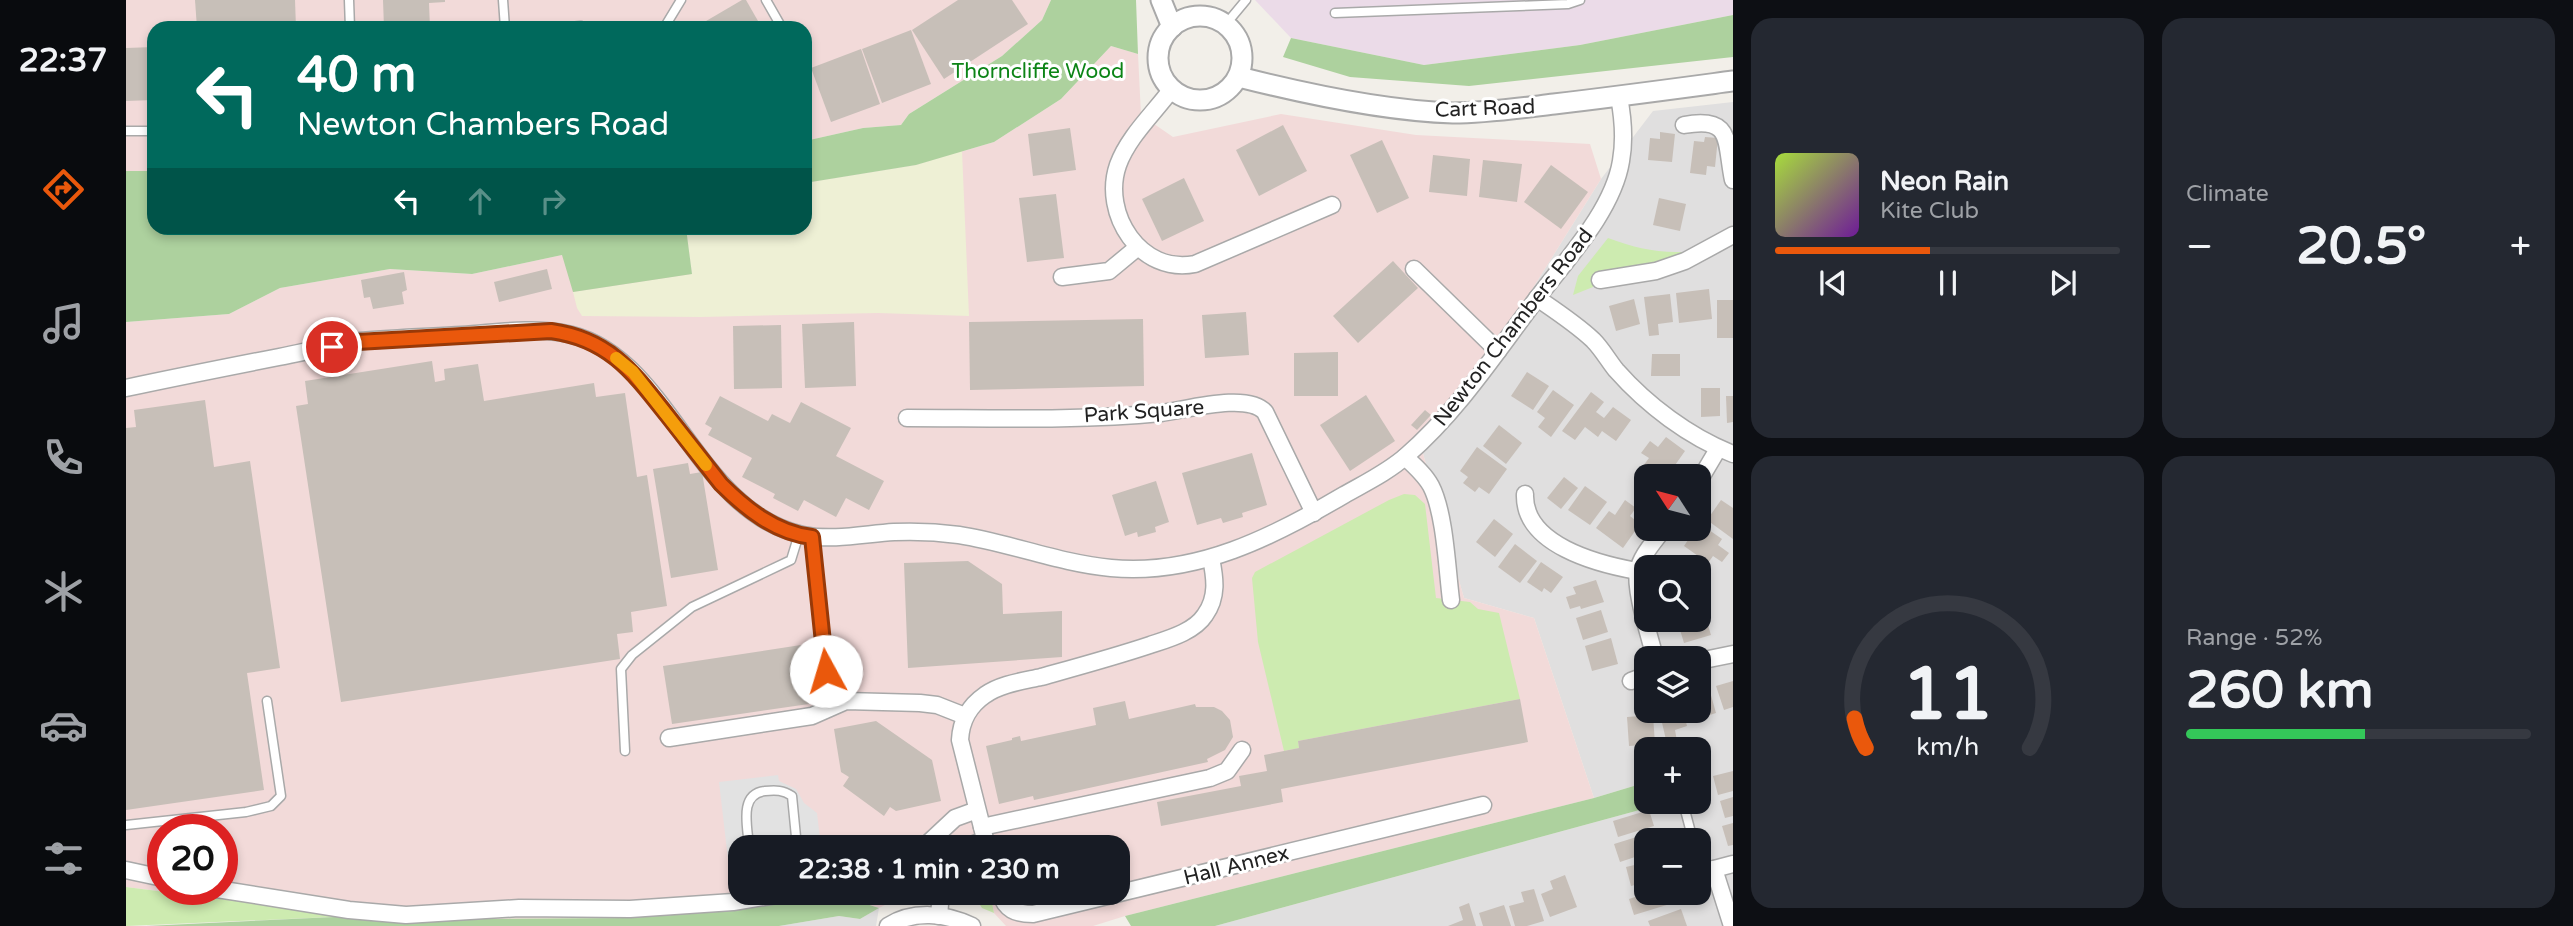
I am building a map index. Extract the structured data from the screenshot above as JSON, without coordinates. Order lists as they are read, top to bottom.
{
  "streets": {
    "street": [
      "Cart Road",
      "Newton Chambers Road",
      "Park Square",
      "Hall Annex"
    ]
  },
  "crossings": [
    ["Cart Road", "Newton Chambers Road"],
    ["Newton Chambers Road", "Park Square"]
  ],
  "parks": ["Thorncliffe Wood"],
  "north": "top left",
  "page": {
    "tabs": "22:37",
    "tile": [
      "Climate",
      ["Range · 52%", "260 km"]
    ],
    "turn": ["40 m", "Newton Chambers Road"],
    "song": ["Neon Rain", "Kite Club"],
    "heat": ["−", "20.5°", "+"],
    "map_buttons": ["+", "−"],
    "limit": "20",
    "trip": "22:38 · 1 min · 230 m",
    "gauge": ["11", "km/h"]
  }
}
